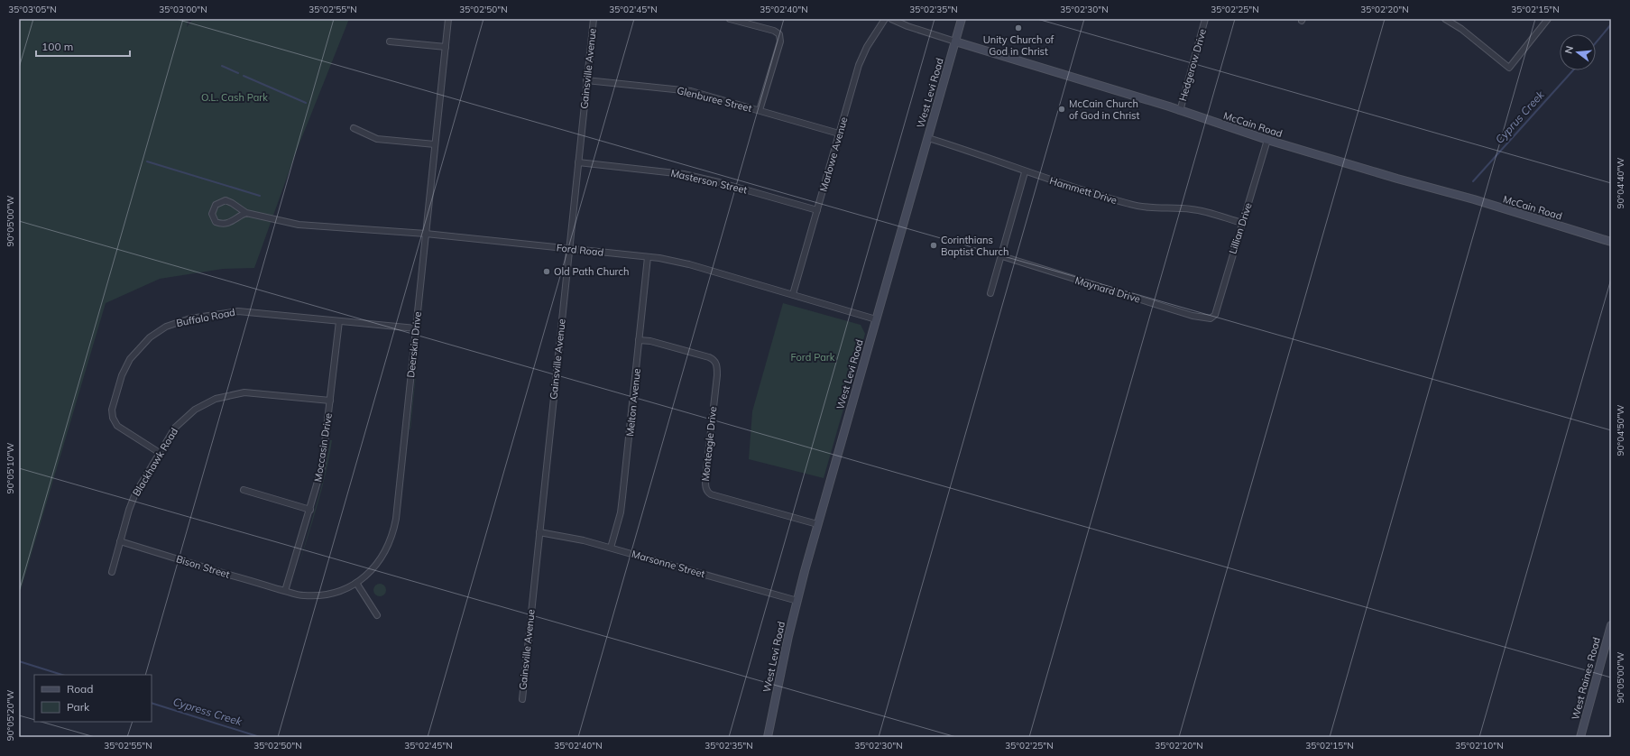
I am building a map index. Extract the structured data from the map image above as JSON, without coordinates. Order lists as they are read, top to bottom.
{
  "streets": {
    "street": [
      "Hedgerow Drive",
      "Gainsville Avenue",
      "West Levi Road",
      "Glenburee Street",
      "McCain Road",
      "Marlowe Avenue",
      "Masterson Street",
      "Hammett Drive",
      "Lillian Drive",
      "Ford Road",
      "Maynard Drive",
      "Buffalo Road",
      "Deerskin Drive",
      "Melton Avenue",
      "Monteagle Drive",
      "Moccasin Drive",
      "Blackhawk Road",
      "Marsonne Street",
      "Bison Street",
      "West Raines Road"
    ]
  },
  "crossings": [
    ["Hedgerow Drive", "McCain Road"],
    ["Gainsville Avenue", "Glenburee Street"],
    ["Gainsville Avenue", "Masterson Street"],
    ["Gainsville Avenue", "Ford Road"],
    ["Gainsville Avenue", "Marsonne Street"],
    ["West Levi Road", "McCain Road"],
    ["West Levi Road", "Hammett Drive"],
    ["West Levi Road", "Ford Road"],
    ["West Levi Road", "Monteagle Drive"],
    ["West Levi Road", "Marsonne Street"],
    ["Glenburee Street", "Marlowe Avenue"],
    ["McCain Road", "Lillian Drive"],
    ["Marlowe Avenue", "Masterson Street"],
    ["Marlowe Avenue", "Ford Road"],
    ["Hammett Drive", "Lillian Drive"],
    ["Lillian Drive", "Maynard Drive"],
    ["Ford Road", "Deerskin Drive"],
    ["Ford Road", "Melton Avenue"],
    ["Buffalo Road", "Deerskin Drive"],
    ["Buffalo Road", "Moccasin Drive"],
    ["Buffalo Road", "Blackhawk Road"],
    ["Deerskin Drive", "Moccasin Drive"],
    ["Deerskin Drive", "Bison Street"],
    ["Melton Avenue", "Monteagle Drive"],
    ["Melton Avenue", "Marsonne Street"],
    ["Moccasin Drive", "Blackhawk Road"],
    ["Moccasin Drive", "Bison Street"],
    ["Blackhawk Road", "Bison Street"]
  ],
  "water": ["Cyprus Creek", "Cypress Creek"],
  "parks": ["O.L. Cash Park", "Ford Park"],
  "places": [
    "Unity Church of God in Christ",
    "McCain Church of God in Christ",
    "Corinthians Baptist Church",
    "Old Path Church"
  ],
  "legend": ["Road", "Park"],
  "scale_bar": "100 m",
  "north": "left",
  "coordinates": [
    "35°03'05\"N",
    "35°03'00\"N",
    "35°02'55\"N",
    "35°02'50\"N",
    "35°02'45\"N",
    "35°02'40\"N",
    "35°02'35\"N",
    "35°02'30\"N",
    "35°02'25\"N",
    "35°02'20\"N",
    "35°02'15\"N",
    "90°04'40\"W",
    "90°05'00\"W",
    "90°04'50\"W",
    "90°05'10\"W",
    "90°05'20\"W",
    "35°02'10\"N"
  ]
}
